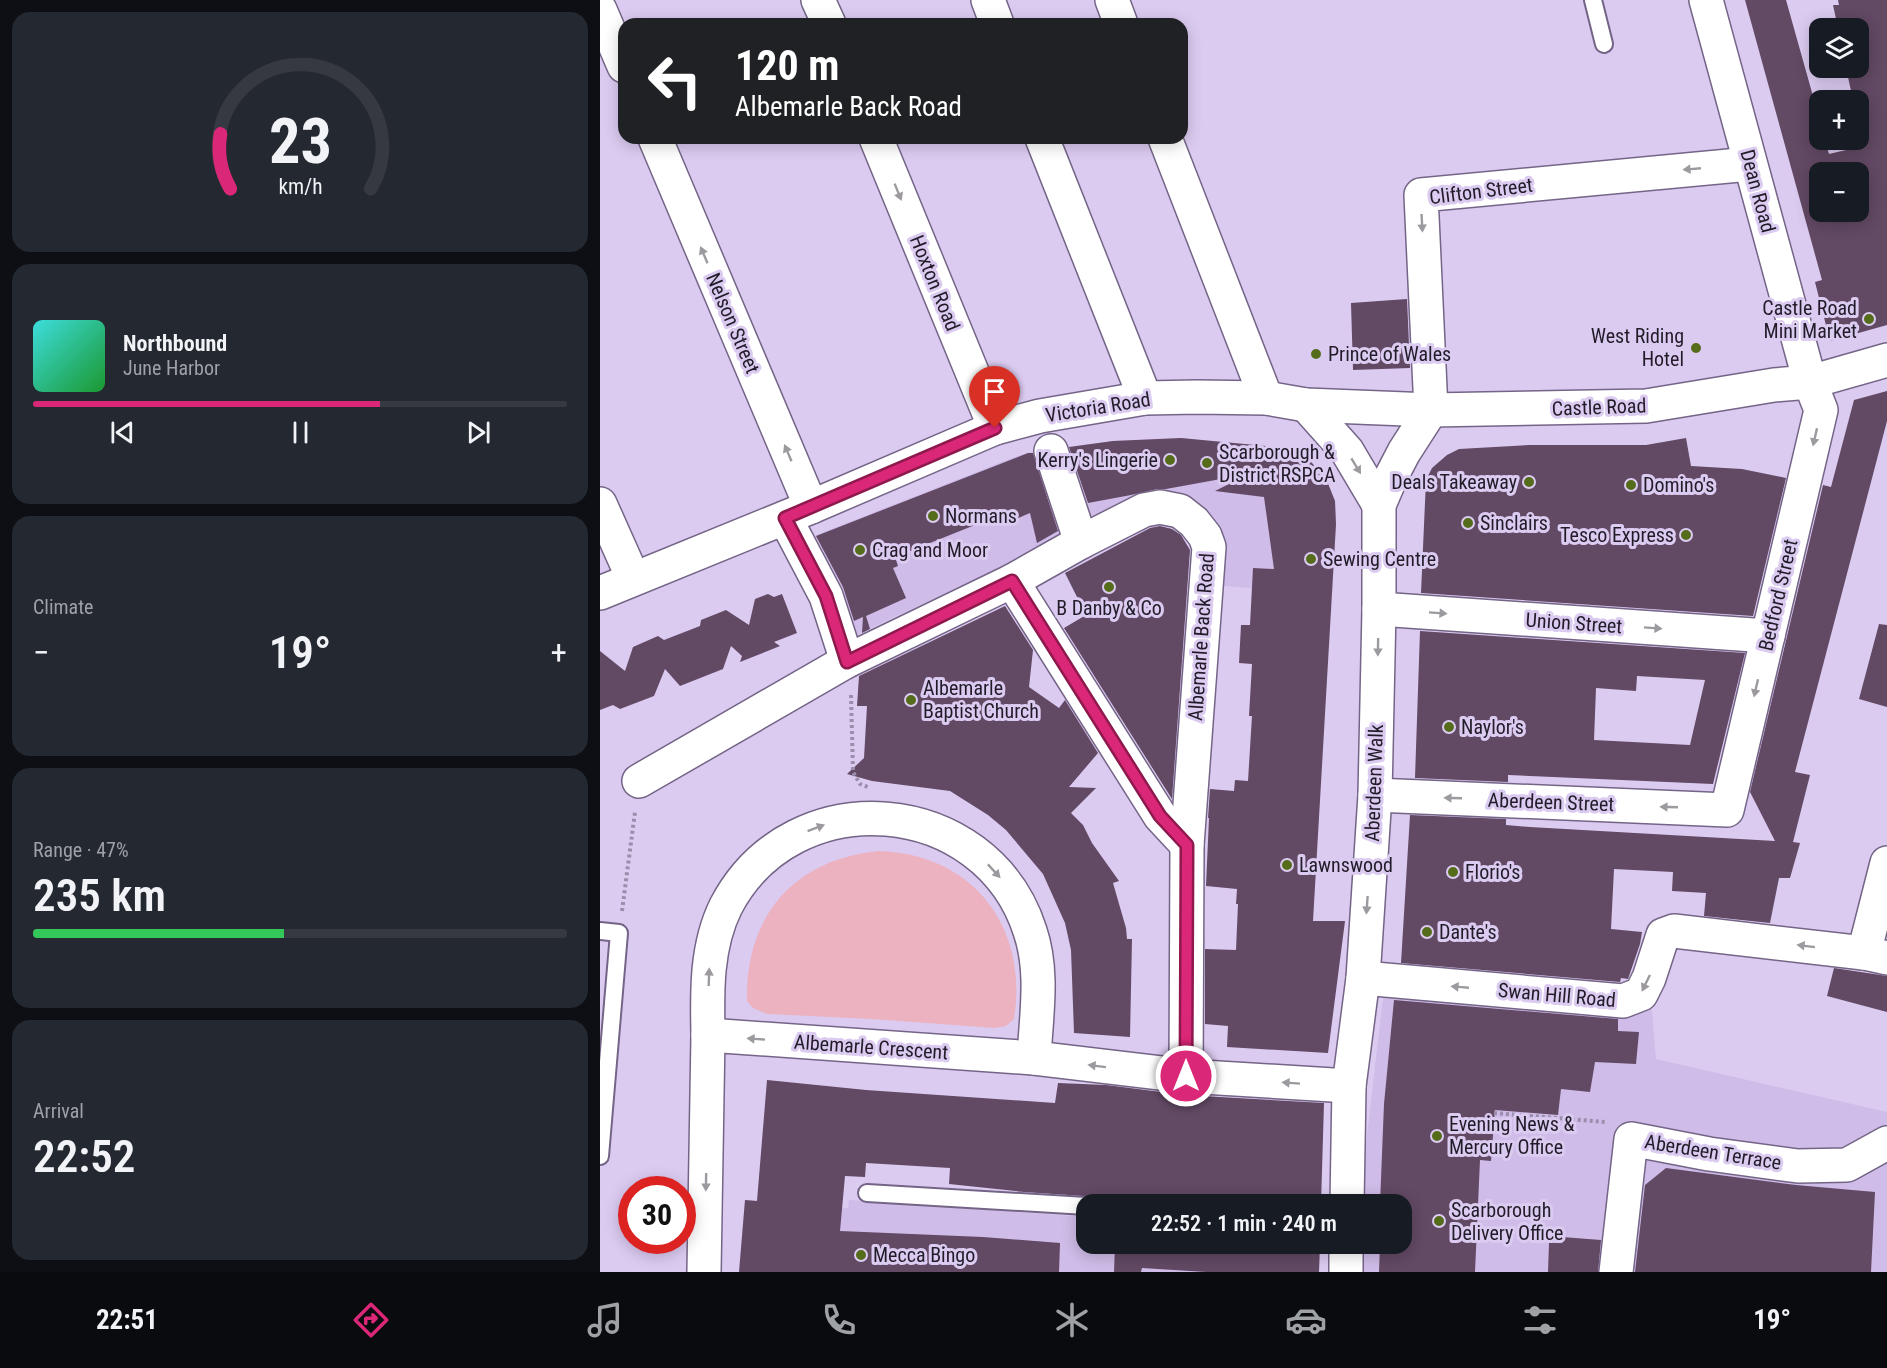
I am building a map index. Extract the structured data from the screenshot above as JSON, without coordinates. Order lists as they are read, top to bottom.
{
  "streets": {
    "street": [
      "Clifton Street",
      "Dean Road",
      "Hoxton Road",
      "Nelson Street",
      "Victoria Road",
      "Castle Road",
      "Bedford Street",
      "Union Street",
      "Albemarle Back Road",
      "Aberdeen Walk",
      "Aberdeen Street",
      "Swan Hill Road",
      "Albemarle Crescent",
      "Aberdeen Terrace"
    ]
  },
  "crossings": [
    ["Clifton Street", "Dean Road"],
    ["Clifton Street", "Castle Road"],
    ["Clifton Street", "Aberdeen Walk"],
    ["Dean Road", "Castle Road"],
    ["Dean Road", "Bedford Street"],
    ["Hoxton Road", "Victoria Road"],
    ["Nelson Street", "Victoria Road"],
    ["Victoria Road", "Castle Road"],
    ["Castle Road", "Bedford Street"],
    ["Castle Road", "Aberdeen Walk"],
    ["Bedford Street", "Union Street"],
    ["Bedford Street", "Aberdeen Street"],
    ["Union Street", "Aberdeen Walk"],
    ["Albemarle Back Road", "Albemarle Crescent"],
    ["Aberdeen Walk", "Aberdeen Street"],
    ["Aberdeen Walk", "Swan Hill Road"],
    ["Aberdeen Walk", "Albemarle Crescent"]
  ],
  "one_way": [
    "Nelson Street",
    "Bedford Street",
    "Union Street",
    "Aberdeen Walk",
    "Aberdeen Street",
    "Swan Hill Road",
    "Albemarle Crescent"
  ],
  "places": [
    "Castle Road Mini Market",
    "West Riding Hotel",
    "Prince of Wales",
    "Kerry's Lingerie",
    "Scarborough & District RSPCA",
    "Deals Takeaway",
    "Domino's",
    "Normans",
    "Sinclairs",
    "Tesco Express",
    "Crag and Moor",
    "Sewing Centre",
    "B Danby & Co",
    "Albemarle Baptist Church",
    "Naylor's",
    "Lawnswood",
    "Florio's",
    "Dante's",
    "Evening News & Mercury Office",
    "Scarborough Delivery Office",
    "Mecca Bingo"
  ],
  "page": {
    "map_buttons": ["+", "−"],
    "turn": ["120 m", "Albemarle Back Road"],
    "song": ["Northbound", "June Harbor"],
    "tile": [
      "Climate",
      ["Range · 47%", "235 km"],
      ["Arrival", "22:52"]
    ],
    "heat": ["−", "19°", "+"],
    "limit": "30",
    "trip": "22:52 · 1 min · 240 m",
    "tabs": ["22:51", "19°"],
    "gauge": ["23", "km/h"]
  }
}
